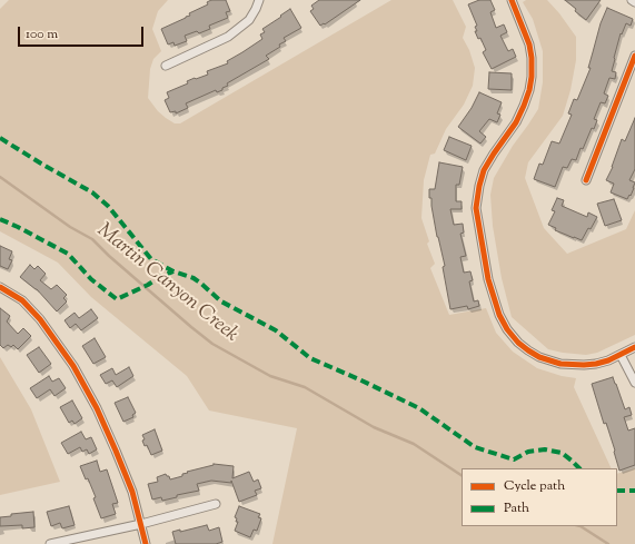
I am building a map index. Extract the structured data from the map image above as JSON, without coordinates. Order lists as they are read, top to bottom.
{
  "water": ["Martin Canyon Creek"],
  "legend": ["Cycle path", "Path"],
  "scale_bar": "100 m"
}
